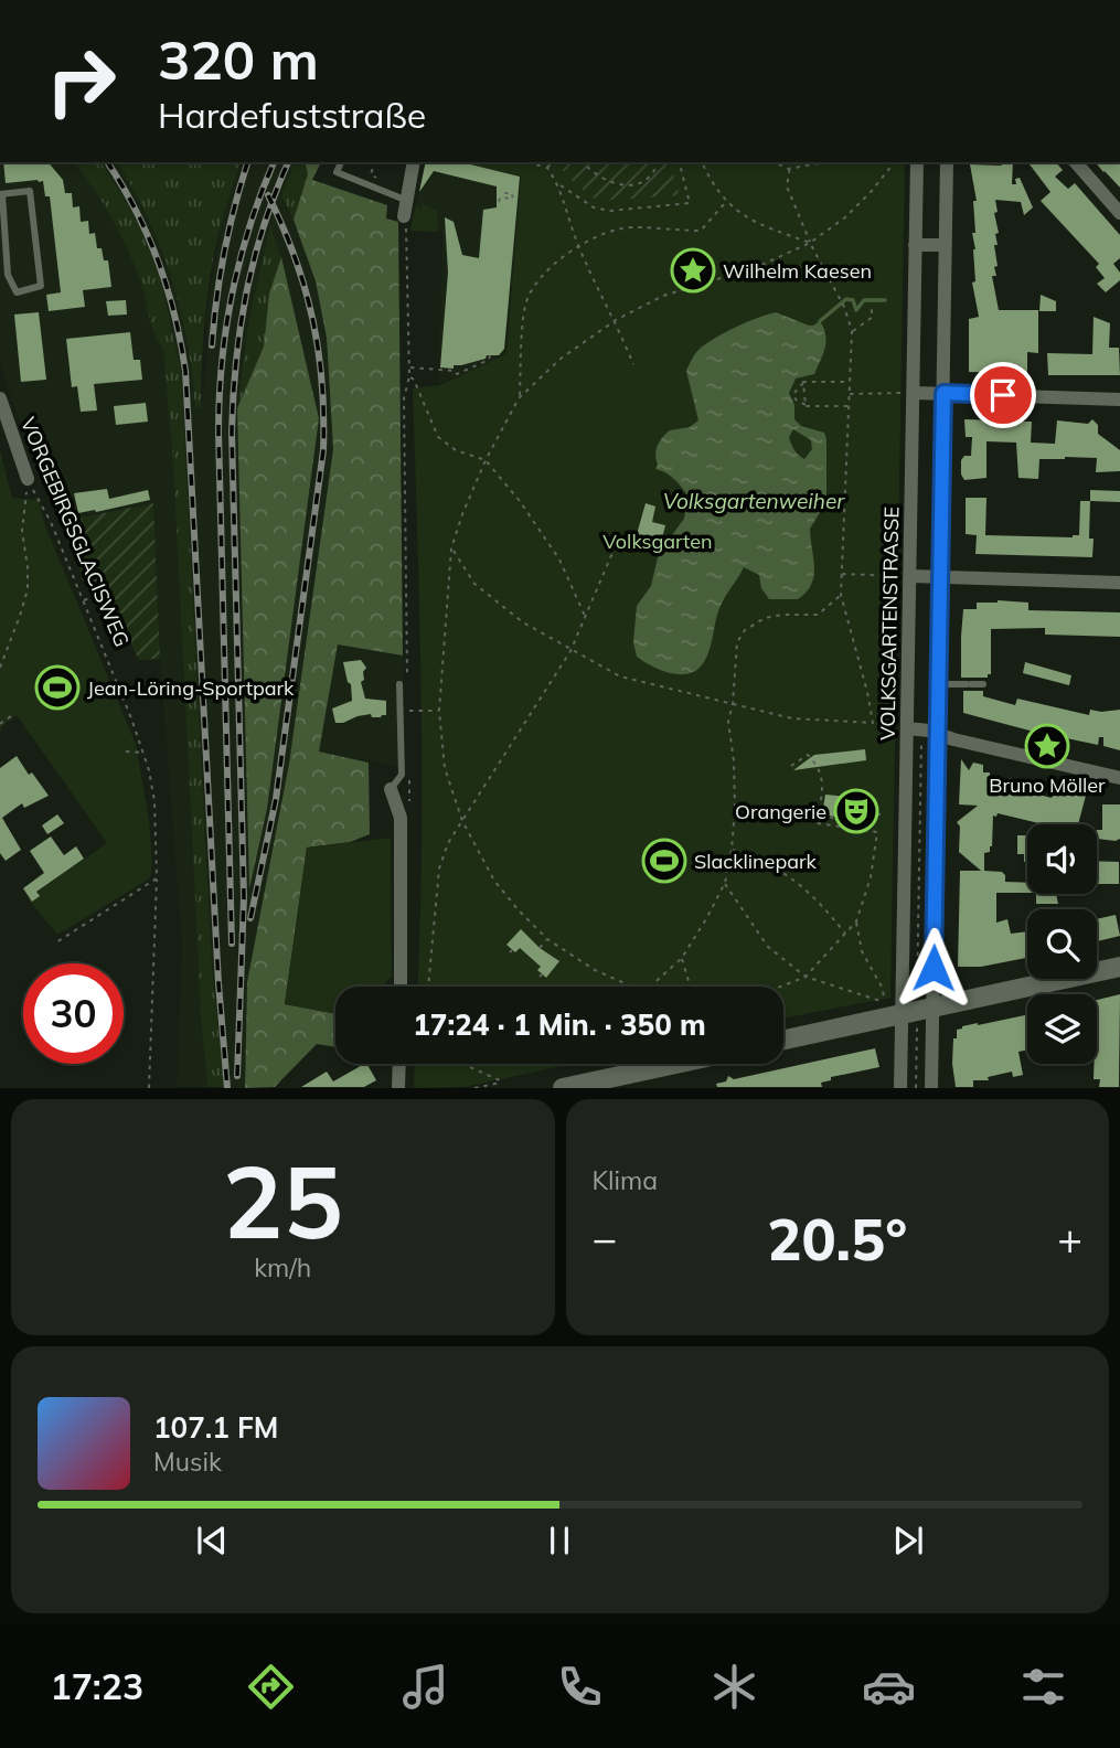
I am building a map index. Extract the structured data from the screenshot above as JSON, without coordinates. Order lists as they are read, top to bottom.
{
  "streets": {
    "street": ["VORGEBIRGSGLACISWEG", "VOLKSGARTENSTRASSE"]
  },
  "water": ["Volksgartenweiher"],
  "parks": ["Volksgarten"],
  "places": {
    "place": ["Wilhelm Kaesen", "Bruno Möller"],
    "sports": ["Jean-Löring-Sportpark", "Slacklinepark"],
    "theatre": ["Orangerie"]
  },
  "page": {
    "turn": ["320 m", "Hardefuststraße"],
    "limit": "30",
    "trip": "17:24 · 1 Min. · 350 m",
    "tile": [
      ["25", "km/h"],
      "Klima"
    ],
    "heat": ["−", "20.5°", "+"],
    "song": ["107.1 FM", "Musik"],
    "tabs": "17:23"
  }
}
